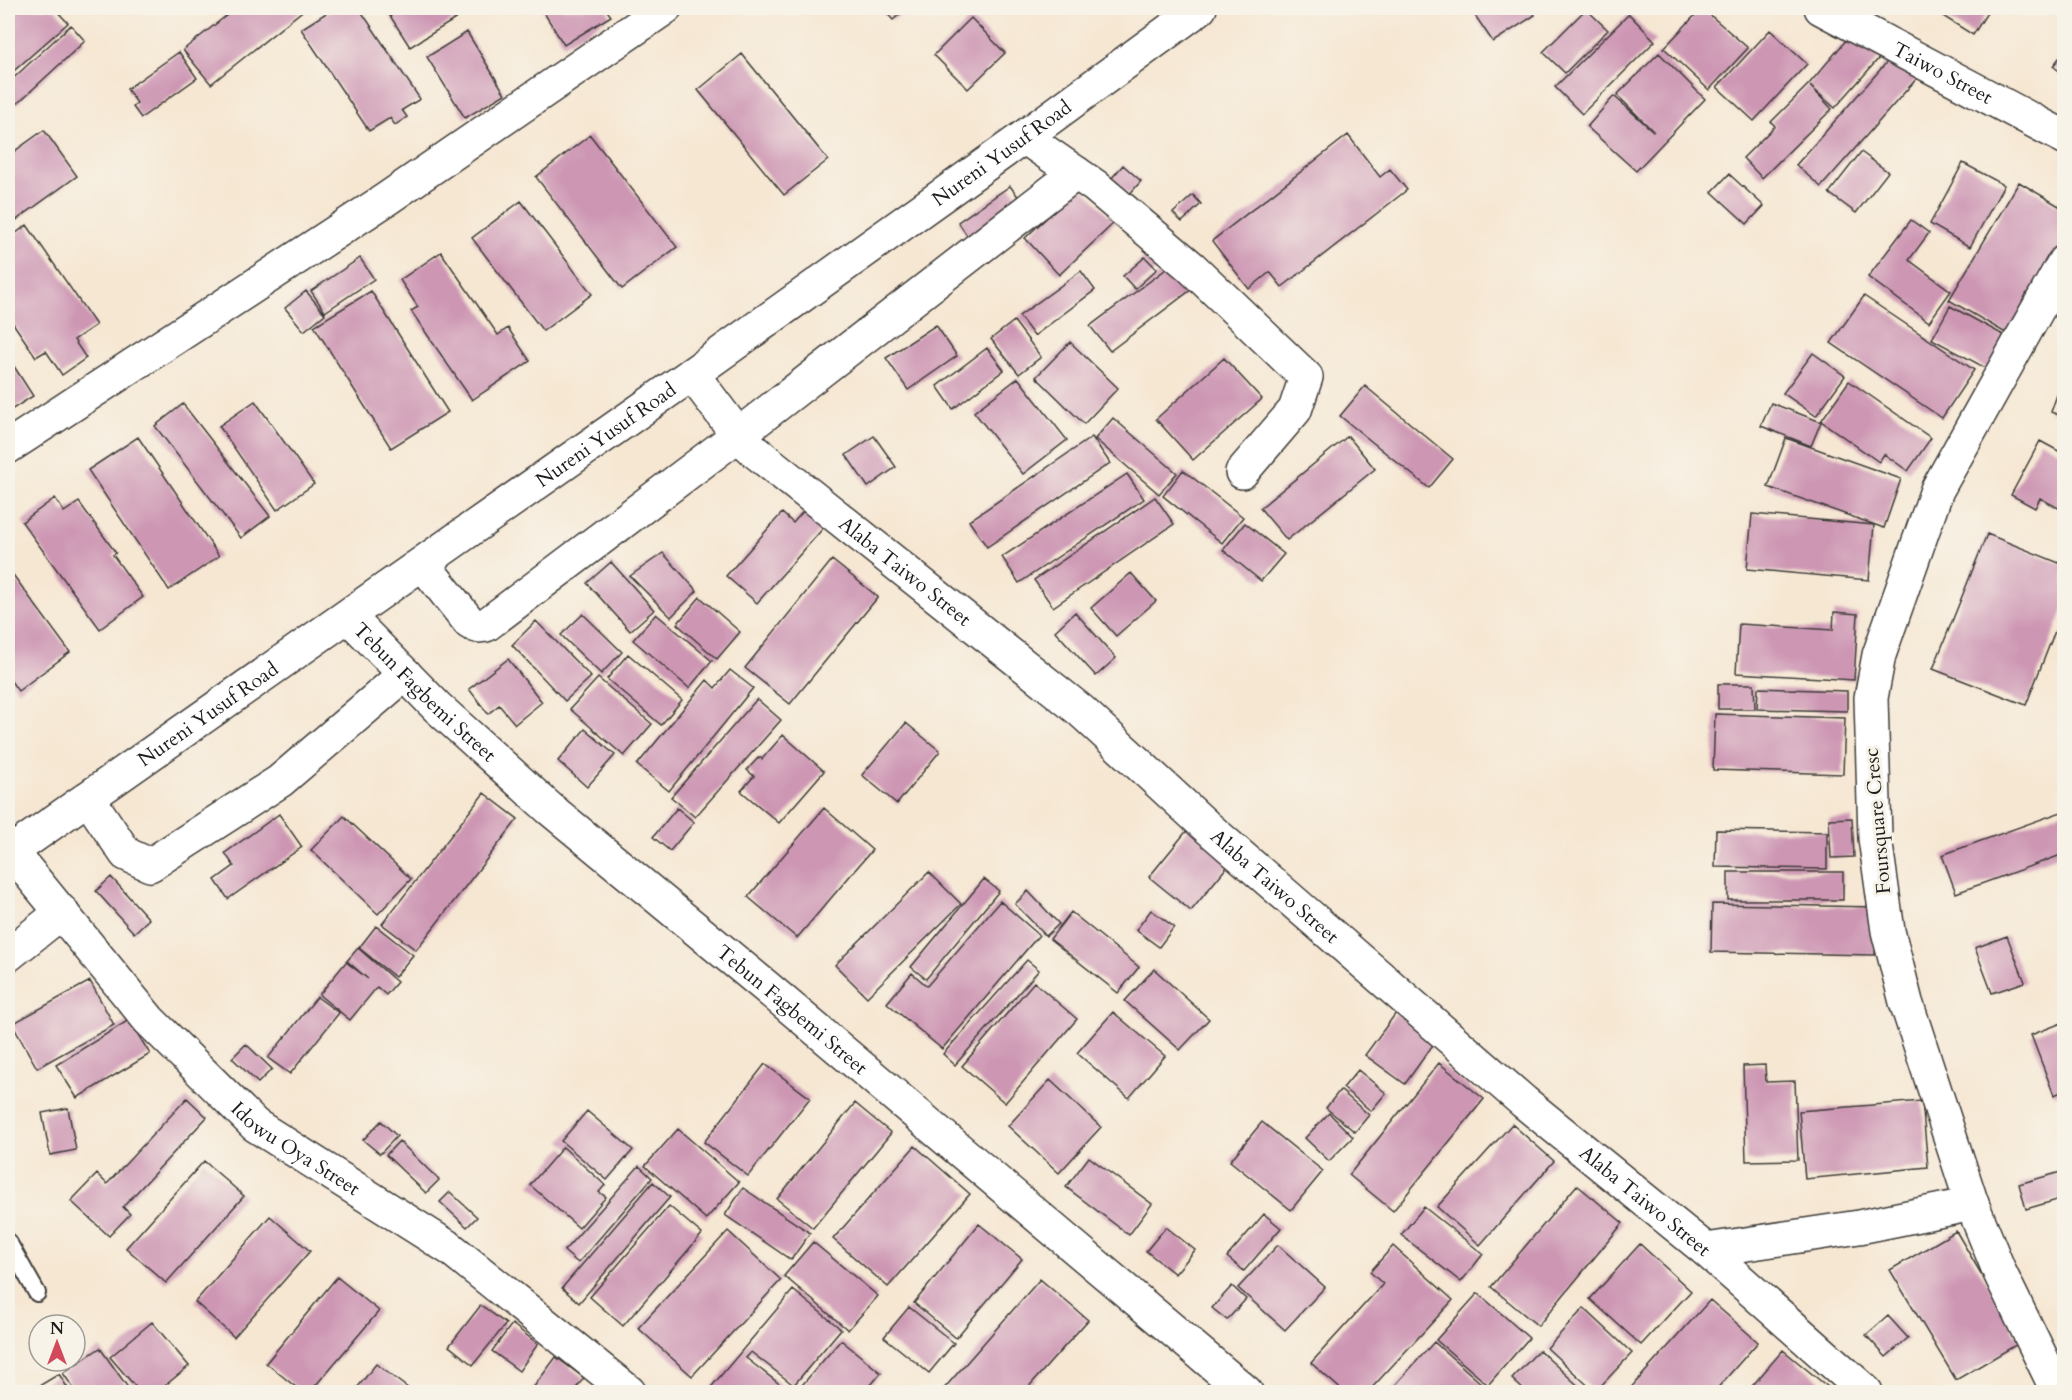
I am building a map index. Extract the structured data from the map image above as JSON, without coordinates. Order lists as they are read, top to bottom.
{
  "streets": {
    "street": [
      "Taiwo Street",
      "Nureni Yusuf Road",
      "Alaba Taiwo Street",
      "Tebun Fagbemi Street",
      "Foursquare Cresc",
      "Idowu Oya Street"
    ]
  },
  "crossings": [
    ["Nureni Yusuf Road", "Alaba Taiwo Street"],
    ["Nureni Yusuf Road", "Tebun Fagbemi Street"],
    ["Nureni Yusuf Road", "Idowu Oya Street"]
  ],
  "north": "top"
}
